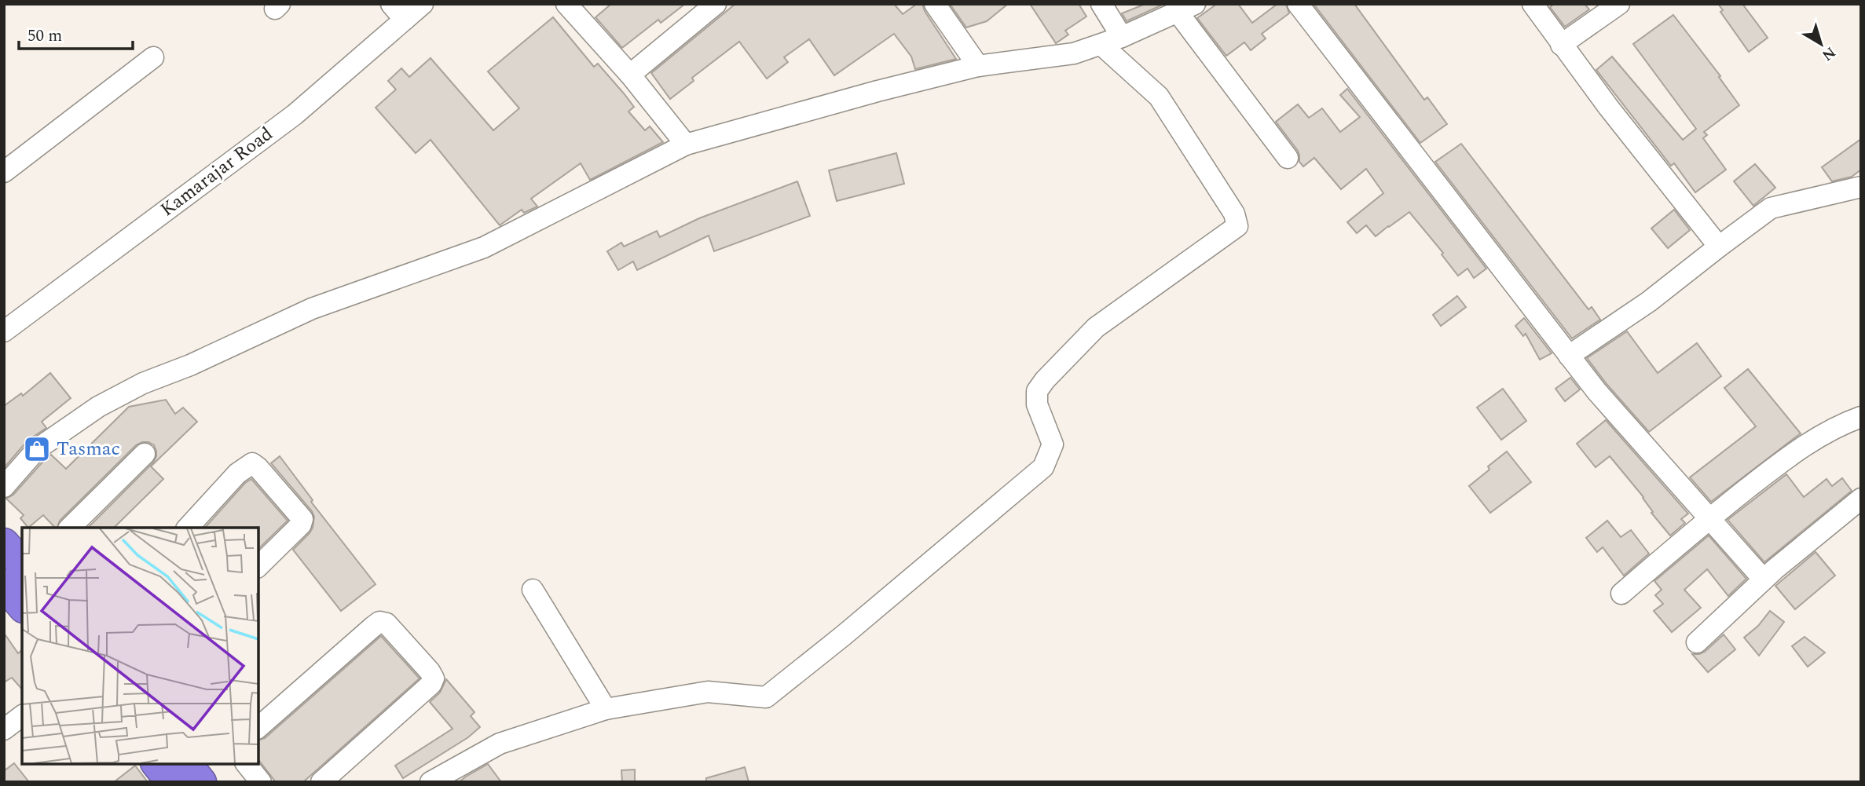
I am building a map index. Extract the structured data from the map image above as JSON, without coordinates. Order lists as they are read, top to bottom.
{
  "streets": {
    "street": ["Kamarajar Road"]
  },
  "places": {
    "shop": ["Tasmac"]
  },
  "scale_bar": "50 m",
  "north": "bottom right"
}
